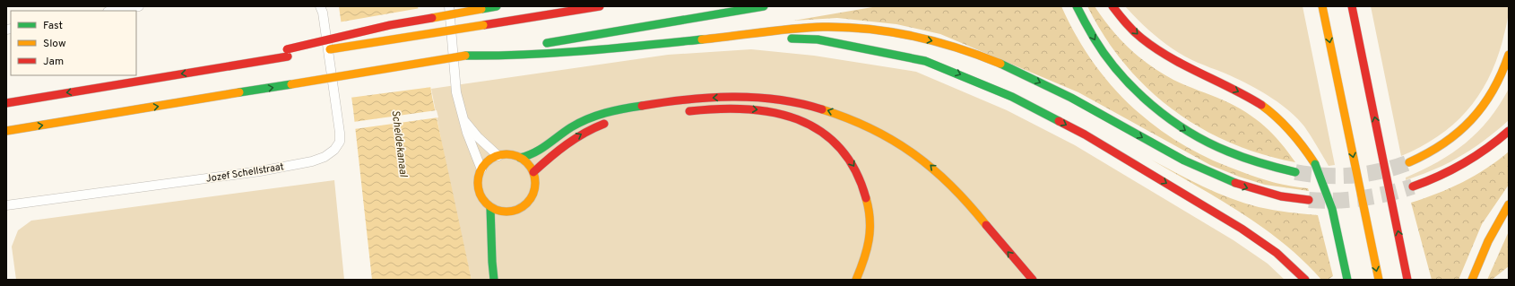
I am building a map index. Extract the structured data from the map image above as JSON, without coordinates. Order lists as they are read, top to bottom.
{
  "streets": {
    "street": ["Jozef Schellstraat"]
  },
  "water": ["Scheldekanaal"],
  "legend": ["Fast", "Slow", "Jam"]
}
